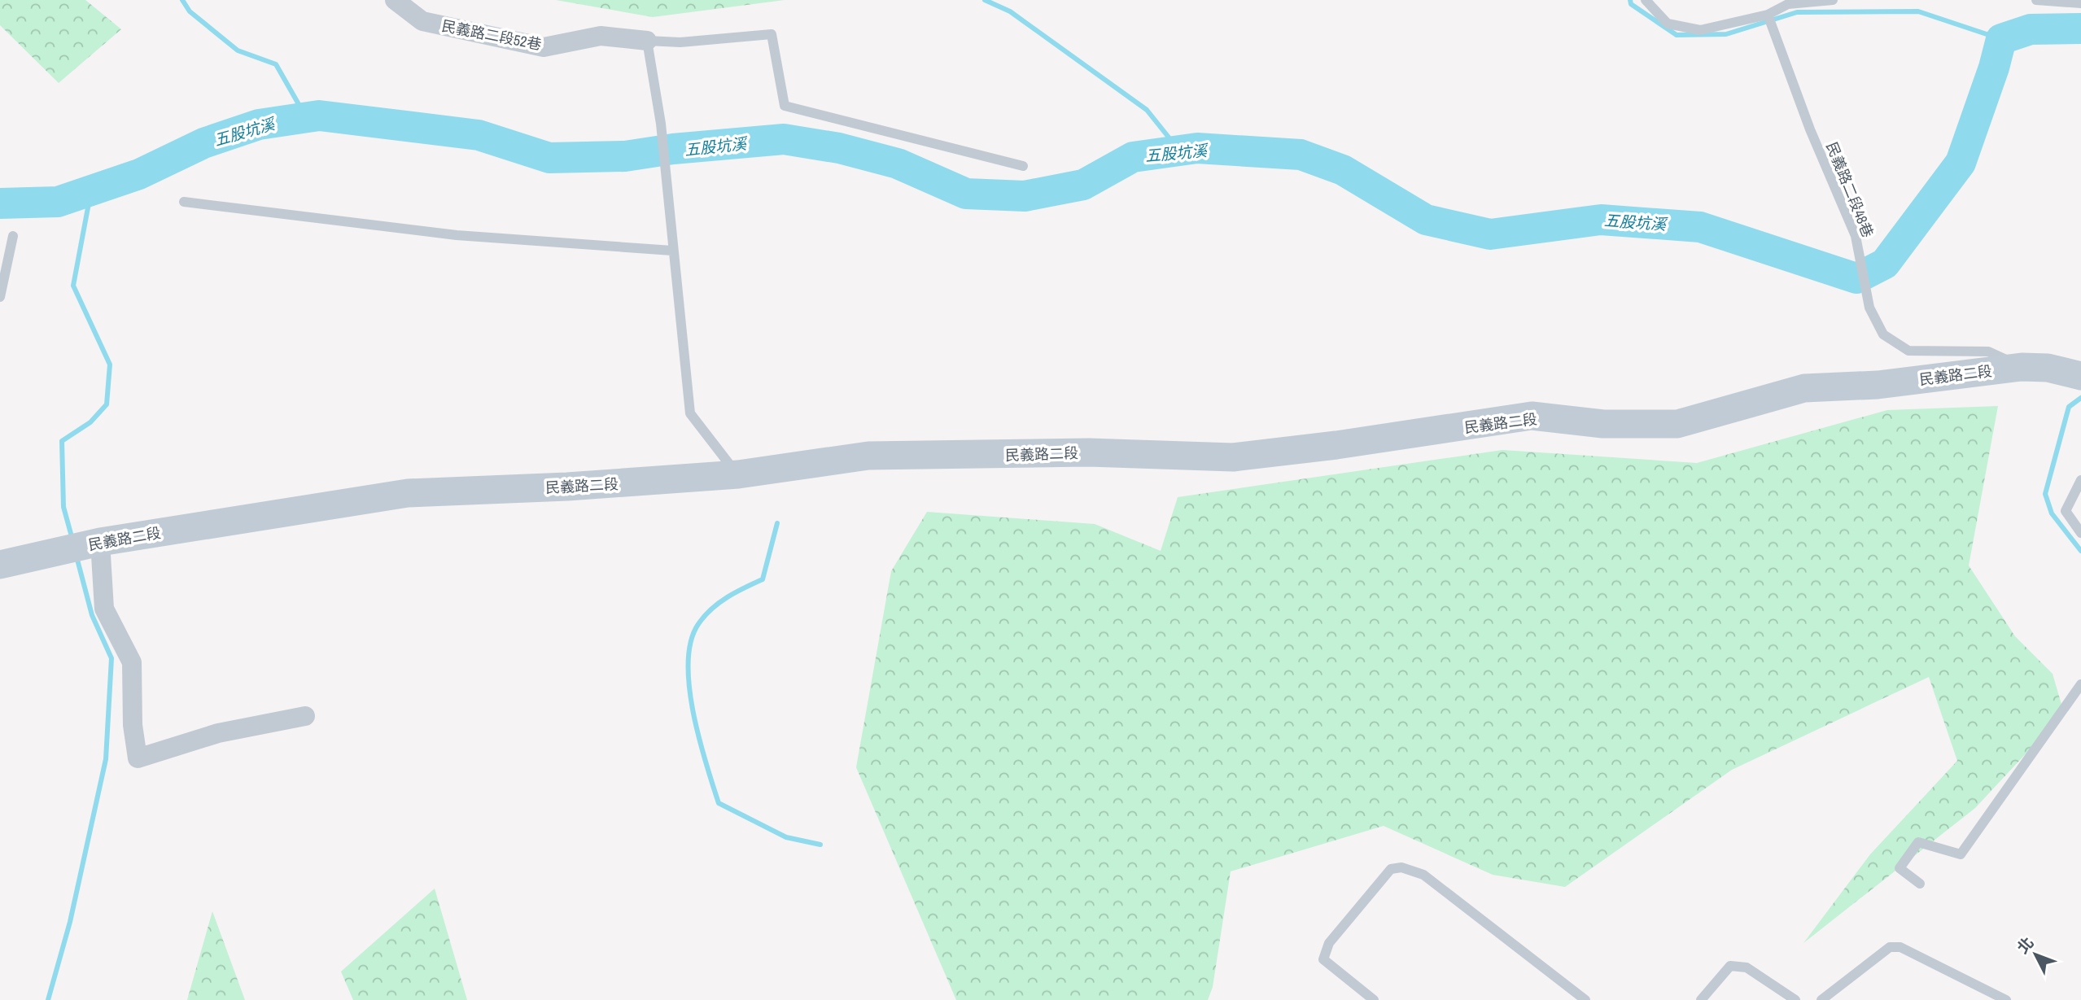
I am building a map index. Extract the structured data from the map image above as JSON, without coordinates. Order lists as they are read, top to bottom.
{
  "streets": {
    "main road": ["民義路二段"],
    "street": ["民義路二段52巷"],
    "lane": ["民義路二段48巷"]
  },
  "crossings": [
    ["民義路二段48巷", "民義路二段"]
  ],
  "water": ["五股坑溪"],
  "north": "top left"
}
